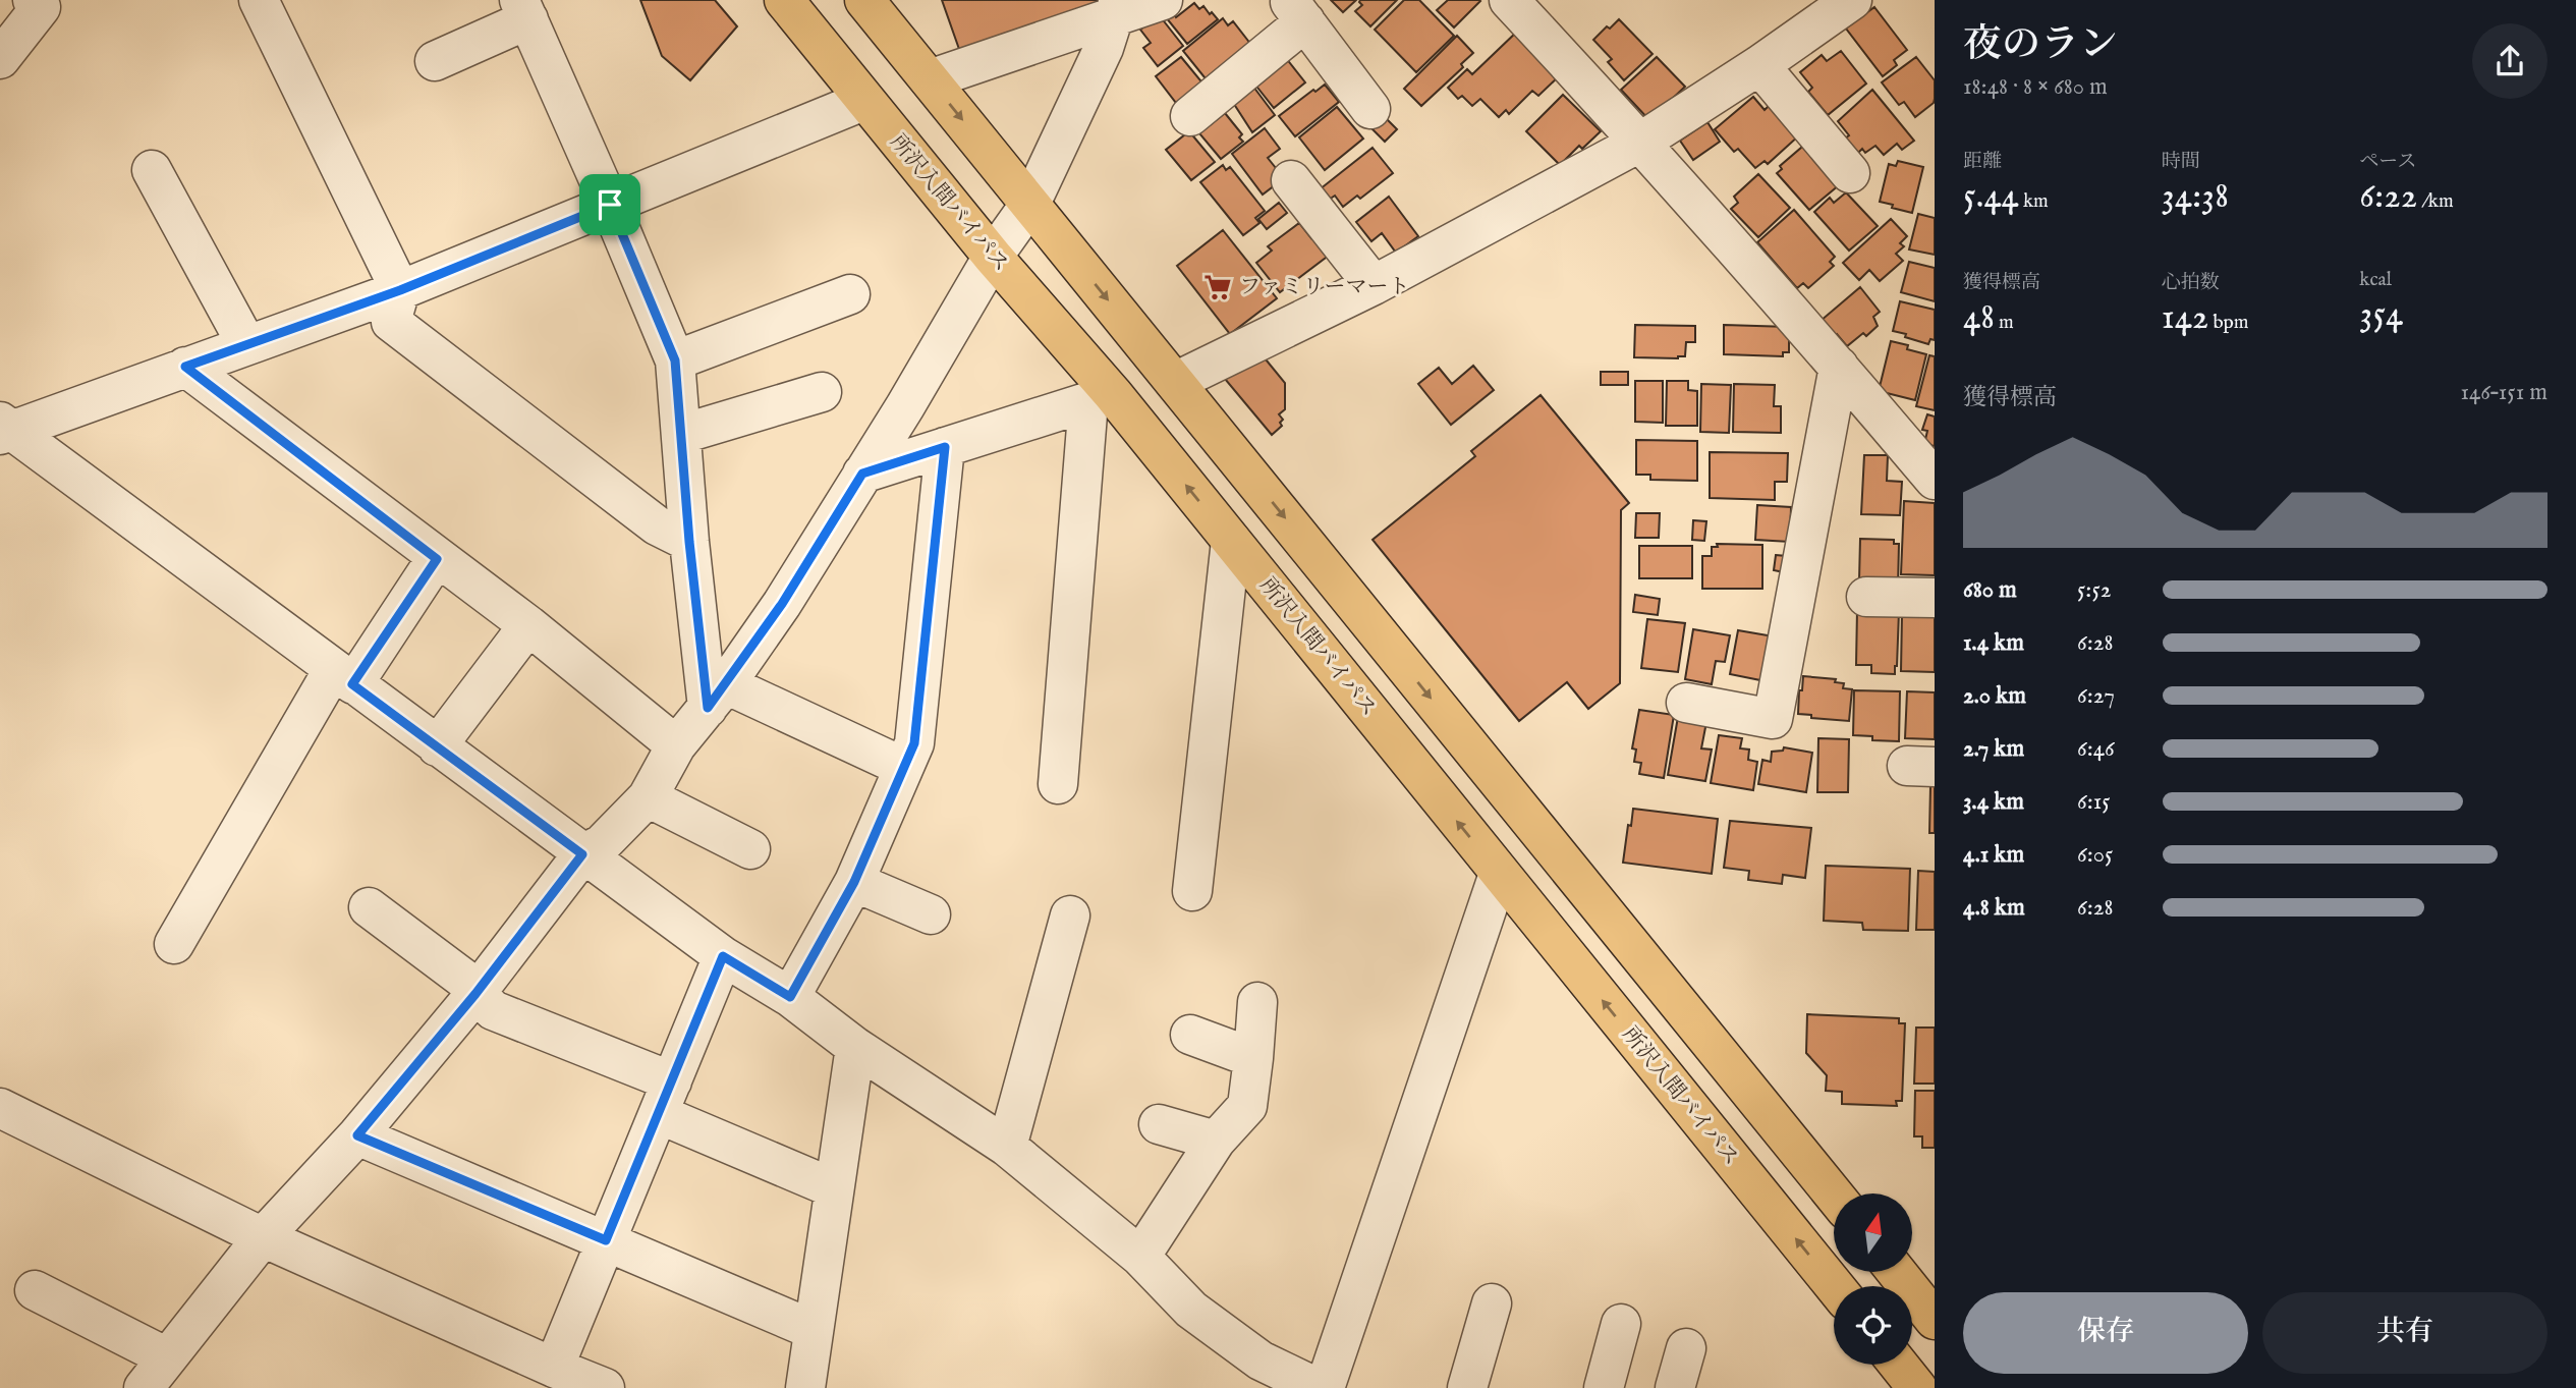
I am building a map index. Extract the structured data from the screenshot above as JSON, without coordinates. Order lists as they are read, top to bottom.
{
  "streets": {
    "highway": ["所沢入間バイパス"]
  },
  "places": {
    "supermarket": ["ファミリーマート"]
  },
  "north": "top",
  "page": {
    "heading": ["夜のラン", "18:48 · 8 × 680 m"],
    "stats": [
      ["距離", "5.44 km"],
      ["時間", "34:38"],
      ["ペース", "6:22 /km"],
      ["獲得標高", "48 m"],
      ["心拍数", "142 bpm"],
      ["kcal", "354"]
    ],
    "chart": ["獲得標高", "146–151 m"],
    "list": [
      {
        "name": "680 m",
        "note": "5:52"
      },
      {
        "name": "1.4 km",
        "note": "6:28"
      },
      {
        "name": "2.0 km",
        "note": "6:27"
      },
      {
        "name": "2.7 km",
        "note": "6:46"
      },
      {
        "name": "3.4 km",
        "note": "6:15"
      },
      {
        "name": "4.1 km",
        "note": "6:05"
      },
      {
        "name": "4.8 km",
        "note": "6:28"
      }
    ],
    "buttons": ["保存", "共有"]
  }
}
